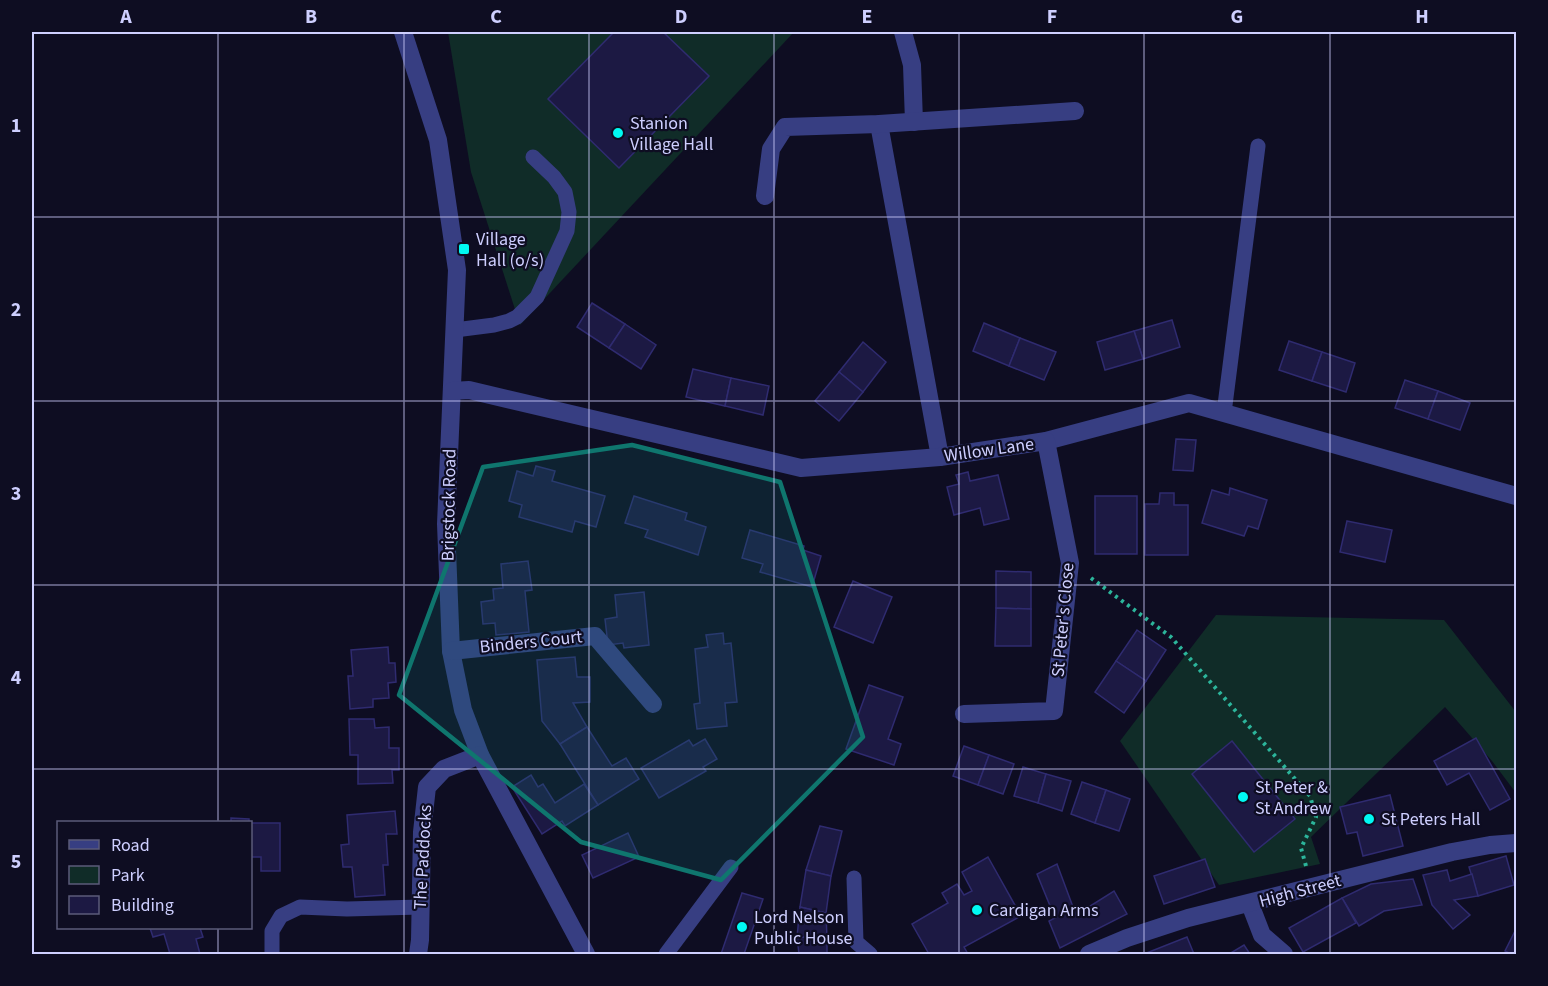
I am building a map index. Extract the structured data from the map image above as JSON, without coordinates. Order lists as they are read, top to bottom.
{
  "streets": {
    "street": [
      "Willow Lane",
      "Brigstock Road",
      "St Peter's Close",
      "Binders Court",
      "The Paddocks",
      "High Street"
    ]
  },
  "crossings": [
    ["Willow Lane", "Brigstock Road"],
    ["Willow Lane", "St Peter's Close"],
    ["Brigstock Road", "Binders Court"],
    ["Brigstock Road", "The Paddocks"]
  ],
  "places": {
    "other": [
      "Stanion Village Hall",
      "St Peter & St Andrew",
      "St Peters Hall",
      "Cardigan Arms",
      "Lord Nelson Public House"
    ],
    "transit": ["Village Hall (o/s)"]
  },
  "legend": ["Road", "Park", "Building"],
  "grid": {
    "columns": [
      "A",
      "B",
      "C",
      "D",
      "E",
      "F",
      "G",
      "H"
    ],
    "rows": [
      "1",
      "2",
      "3",
      "4",
      "5"
    ]
  }
}
